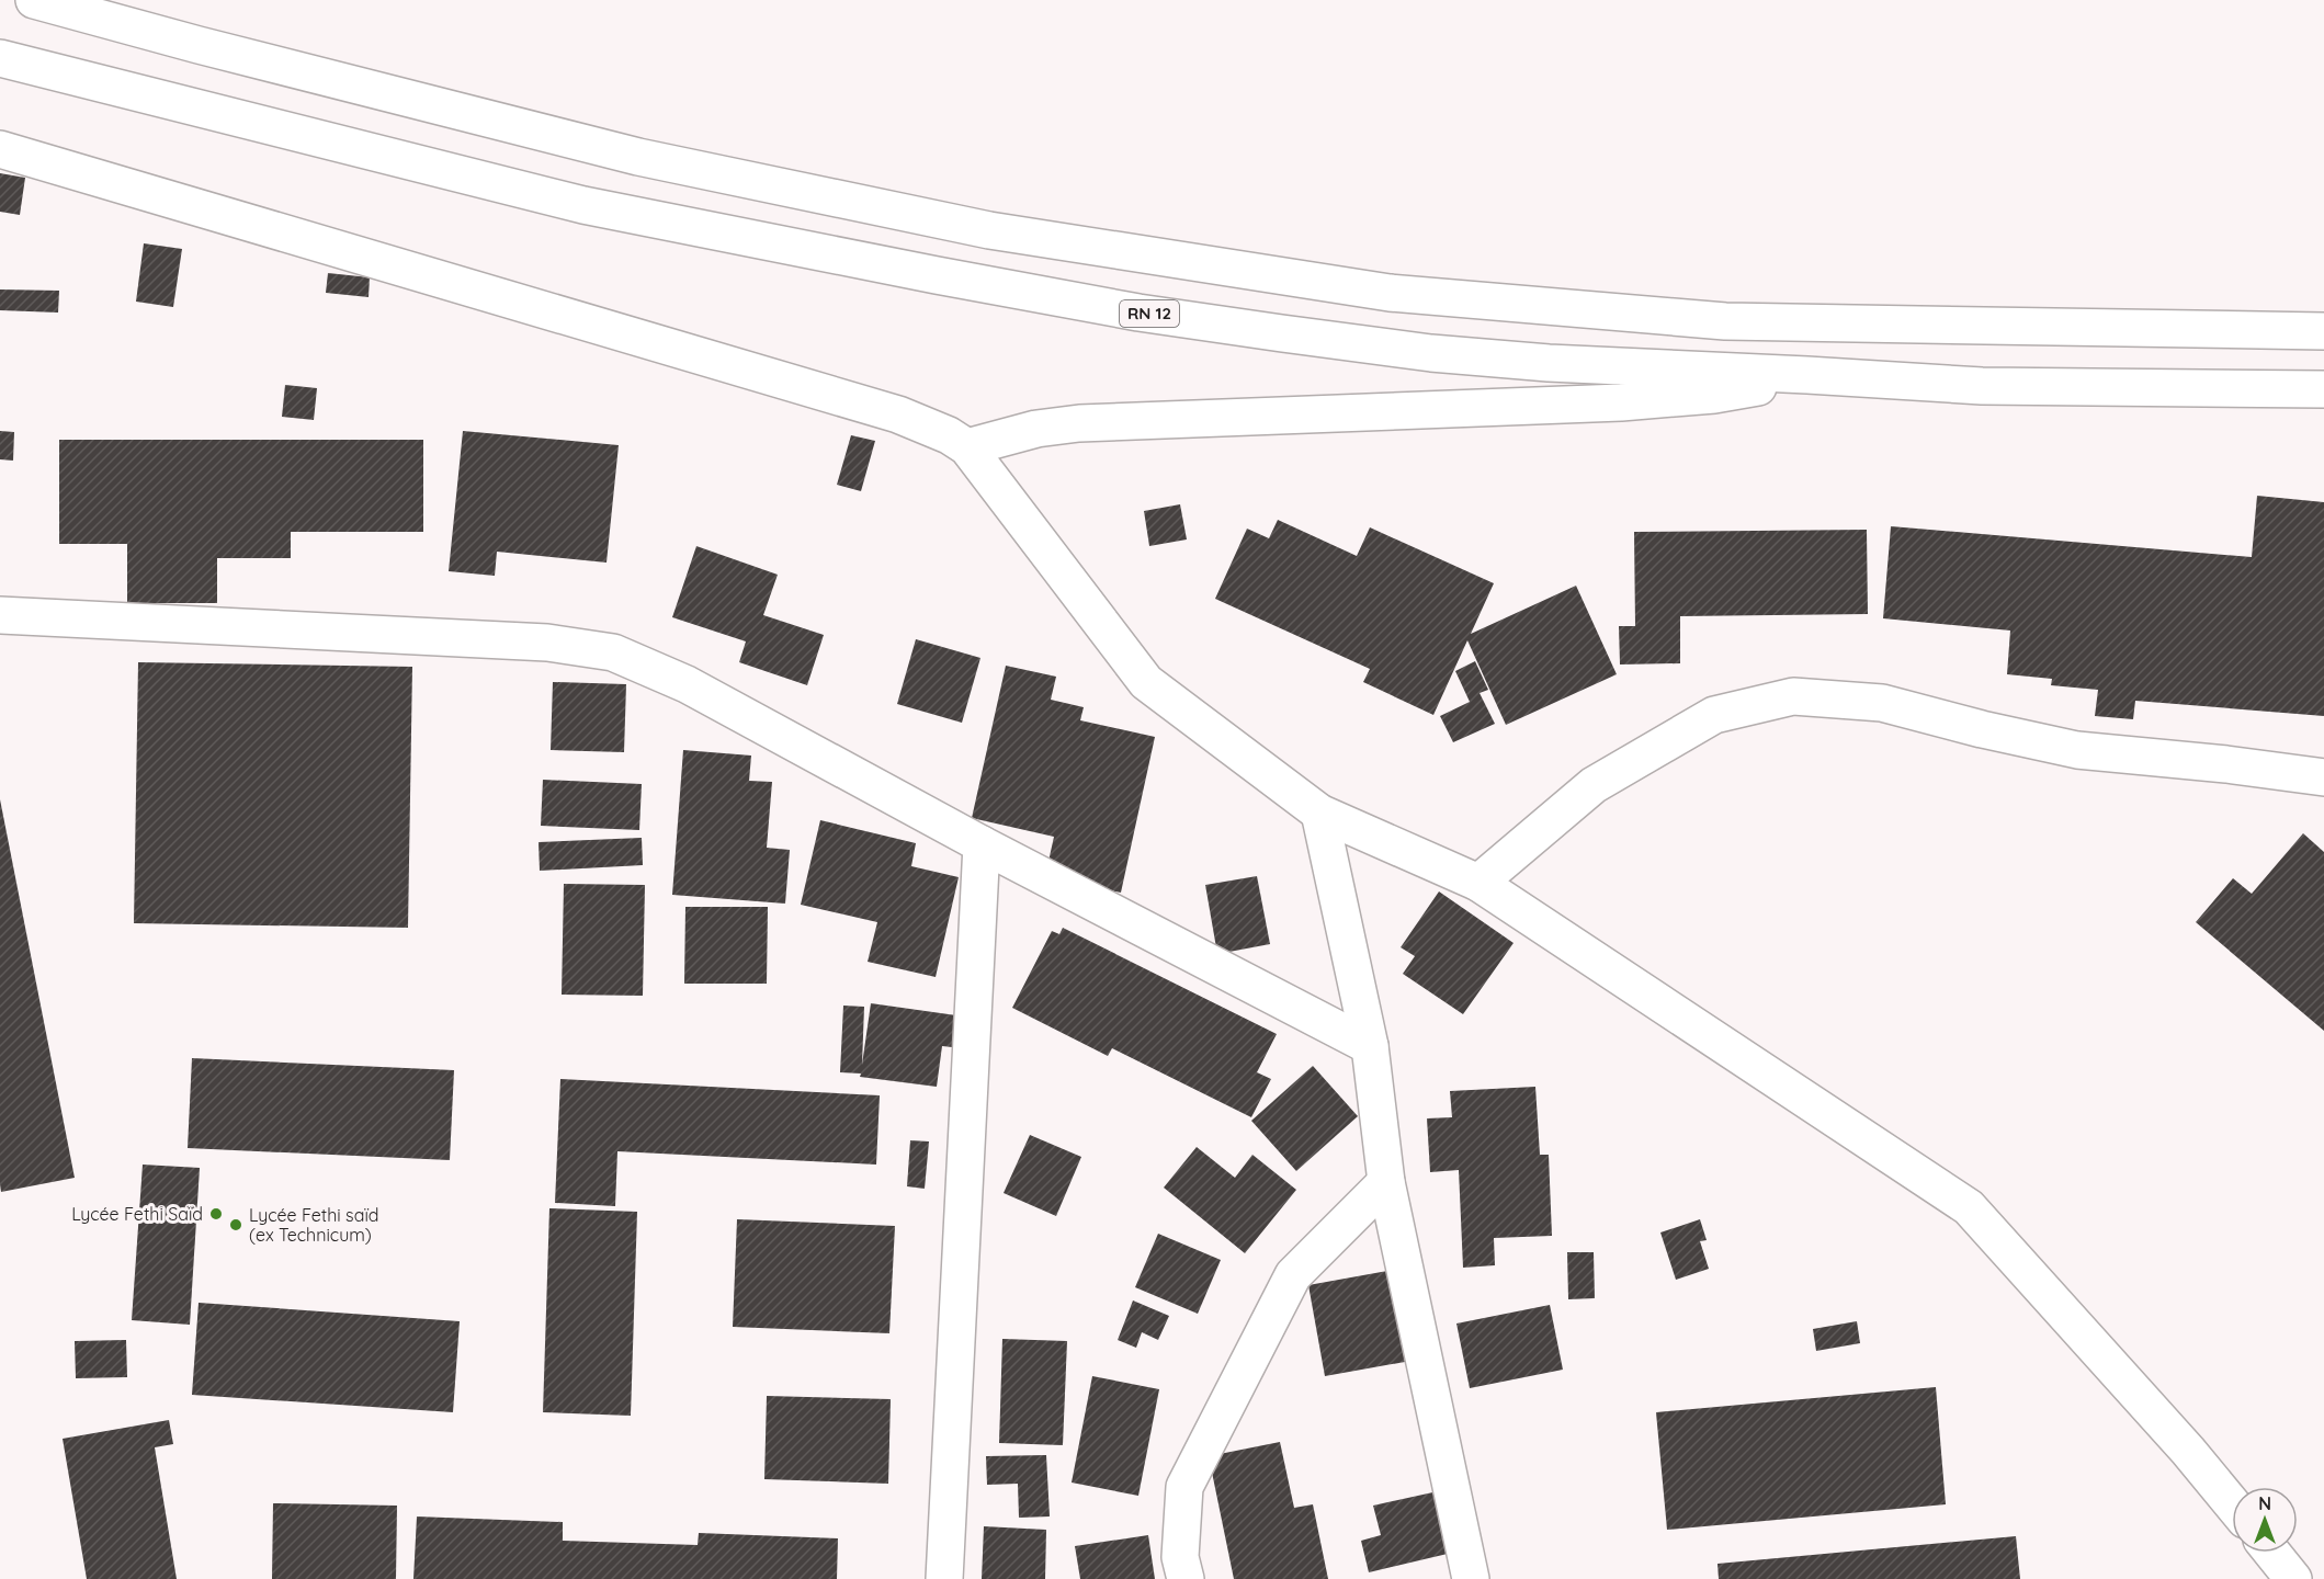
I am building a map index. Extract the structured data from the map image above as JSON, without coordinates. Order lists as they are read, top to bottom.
{
  "streets": {
    "main road": ["RN 12"]
  },
  "places": ["Lycée Fethi Saïd", "Lycée Fethi saïd (ex Technicum)"],
  "north": "top"
}
